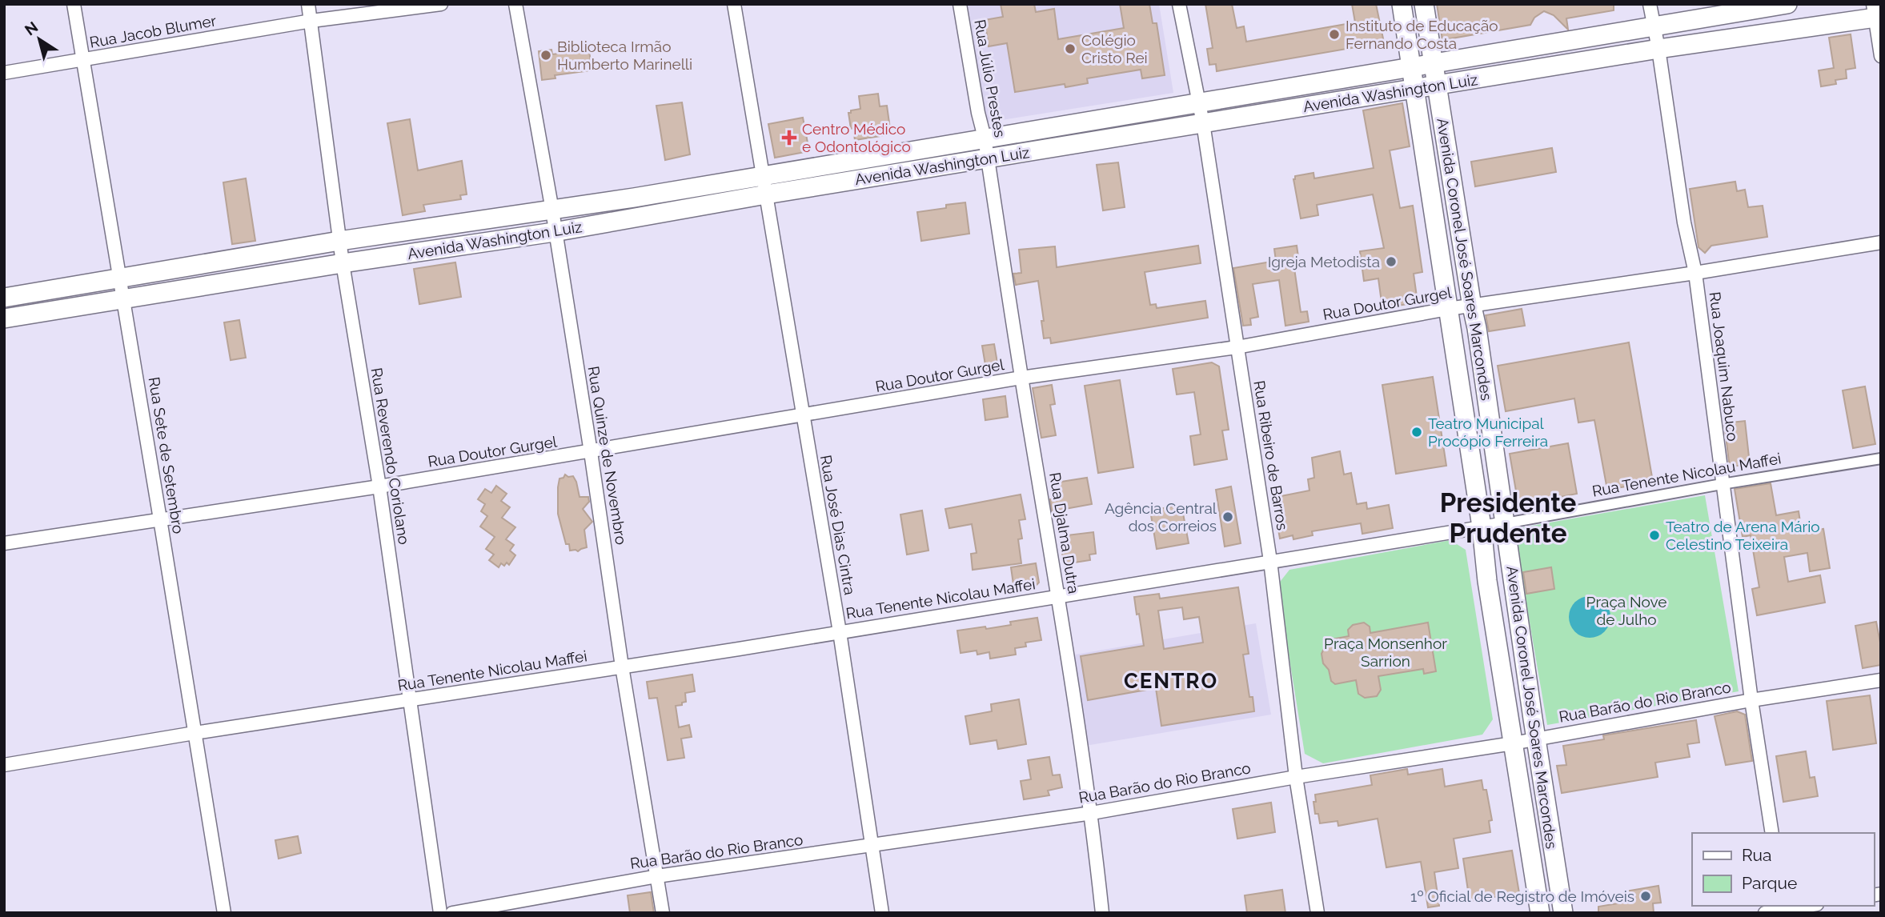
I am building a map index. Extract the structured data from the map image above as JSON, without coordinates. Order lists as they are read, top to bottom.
{
  "streets": {
    "main road": ["Avenida Washington Luiz", "Avenida Coronel José Soares Marcondes"],
    "street": [
      "Rua Jacob Blumer",
      "Rua Júlio Prestes",
      "Rua Doutor Gurgel",
      "Rua Joaquim Nabuco",
      "Rua Sete de Setembro",
      "Rua Quinze de Novembro",
      "Rua Ribeiro de Barros",
      "Rua Reverendo Coriolano",
      "Rua Tenente Nicolau Maffei",
      "Rua José Dias Cintra",
      "Rua Djalma Dutra",
      "Rua Barão do Rio Branco"
    ]
  },
  "crossings": [
    ["Rua Jacob Blumer", "Rua Sete de Setembro"],
    ["Rua Jacob Blumer", "Rua Reverendo Coriolano"],
    ["Rua Júlio Prestes", "Avenida Washington Luiz"],
    ["Rua Júlio Prestes", "Rua Djalma Dutra"],
    ["Avenida Washington Luiz", "Avenida Coronel José Soares Marcondes"],
    ["Avenida Washington Luiz", "Rua Joaquim Nabuco"],
    ["Avenida Washington Luiz", "Rua Sete de Setembro"],
    ["Avenida Washington Luiz", "Rua Quinze de Novembro"],
    ["Avenida Washington Luiz", "Rua Ribeiro de Barros"],
    ["Avenida Washington Luiz", "Rua Reverendo Coriolano"],
    ["Avenida Washington Luiz", "Rua José Dias Cintra"],
    ["Avenida Washington Luiz", "Rua Djalma Dutra"],
    ["Avenida Coronel José Soares Marcondes", "Rua Doutor Gurgel"],
    ["Avenida Coronel José Soares Marcondes", "Rua Tenente Nicolau Maffei"],
    ["Avenida Coronel José Soares Marcondes", "Rua Barão do Rio Branco"],
    ["Rua Doutor Gurgel", "Rua Joaquim Nabuco"],
    ["Rua Doutor Gurgel", "Rua Sete de Setembro"],
    ["Rua Doutor Gurgel", "Rua Quinze de Novembro"],
    ["Rua Doutor Gurgel", "Rua Ribeiro de Barros"],
    ["Rua Doutor Gurgel", "Rua Reverendo Coriolano"],
    ["Rua Doutor Gurgel", "Rua José Dias Cintra"],
    ["Rua Doutor Gurgel", "Rua Djalma Dutra"],
    ["Rua Joaquim Nabuco", "Rua Tenente Nicolau Maffei"],
    ["Rua Joaquim Nabuco", "Rua Barão do Rio Branco"],
    ["Rua Sete de Setembro", "Rua Tenente Nicolau Maffei"],
    ["Rua Quinze de Novembro", "Rua Tenente Nicolau Maffei"],
    ["Rua Quinze de Novembro", "Rua Barão do Rio Branco"],
    ["Rua Ribeiro de Barros", "Rua Tenente Nicolau Maffei"],
    ["Rua Ribeiro de Barros", "Rua Barão do Rio Branco"],
    ["Rua Reverendo Coriolano", "Rua Tenente Nicolau Maffei"],
    ["Rua Tenente Nicolau Maffei", "Rua José Dias Cintra"],
    ["Rua Tenente Nicolau Maffei", "Rua Djalma Dutra"],
    ["Rua José Dias Cintra", "Rua Barão do Rio Branco"],
    ["Rua Djalma Dutra", "Rua Barão do Rio Branco"]
  ],
  "districts": ["Presidente Prudente", "CENTRO"],
  "parks": ["Praça Nove de Julho", "Praça Monsenhor Sarrion"],
  "places": {
    "other": [
      "Instituto de Educação Fernando Costa",
      "Colégio Cristo Rei",
      "Biblioteca Irmão Humberto Marinelli",
      "Igreja Metodista",
      "Teatro Municipal Procópio Ferreira",
      "Agência Central dos Correios",
      "Teatro de Arena Mário Celestino Teixeira",
      "1º Oficial de Registro de Imóveis"
    ],
    "health": ["Centro Médico e Odontológico"]
  },
  "legend": ["Rua", "Parque"],
  "north": "top left"
}
